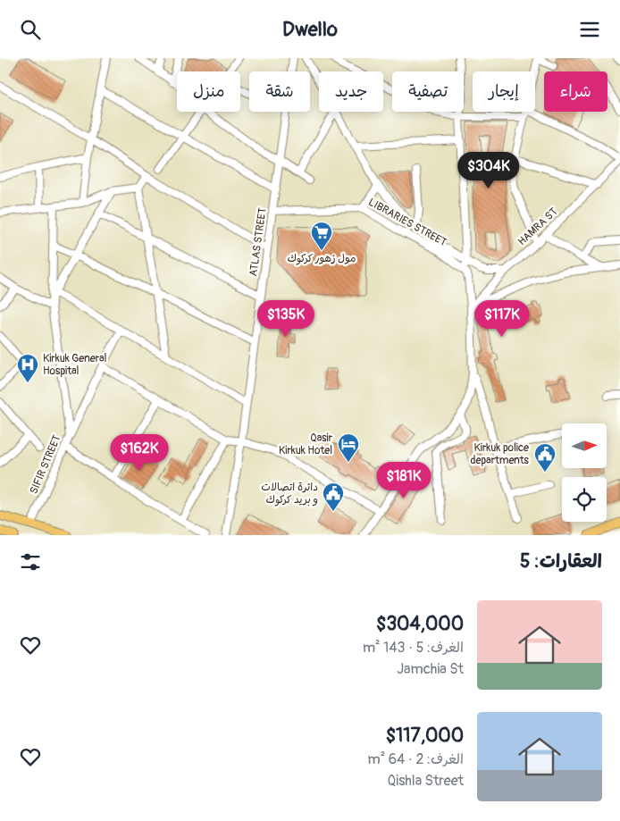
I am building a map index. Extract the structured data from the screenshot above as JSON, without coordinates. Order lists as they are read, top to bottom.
{
  "streets": {
    "street": [
      "LIBRARIES STREET",
      "HAMRA ST",
      "ATLAS STREET",
      "SIFIR STREET"
    ]
  },
  "crossings": [
    ["LIBRARIES STREET", "HAMRA ST"],
    ["LIBRARIES STREET", "ATLAS STREET"]
  ],
  "places": {
    "supermarket": ["مول زهور كركوك"],
    "hospital": ["Kirkuk General Hospital"],
    "hotel": ["Qasir Kirkuk Hotel"],
    "public building": ["Kirkuk police departments", "دائرة اتصالات و بريد كركوك"]
  },
  "north": "right",
  "page": {
    "header": "Dwello",
    "chip": [
      "شراء",
      "إيجار",
      "تصفية",
      "جديد",
      "شقة",
      "منزل"
    ],
    "price": [
      "$304K",
      "$135K",
      "$117K",
      "$162K",
      "$181K"
    ],
    "heading": "العقارات: 5",
    "list": [
      {
        "name": "$304,000",
        "note": "الغرف: 5 · 143 m² · Jamchia St"
      },
      {
        "name": "$117,000",
        "note": "الغرف: 2 · 64 m² · Qishla Street"
      }
    ]
  }
}
